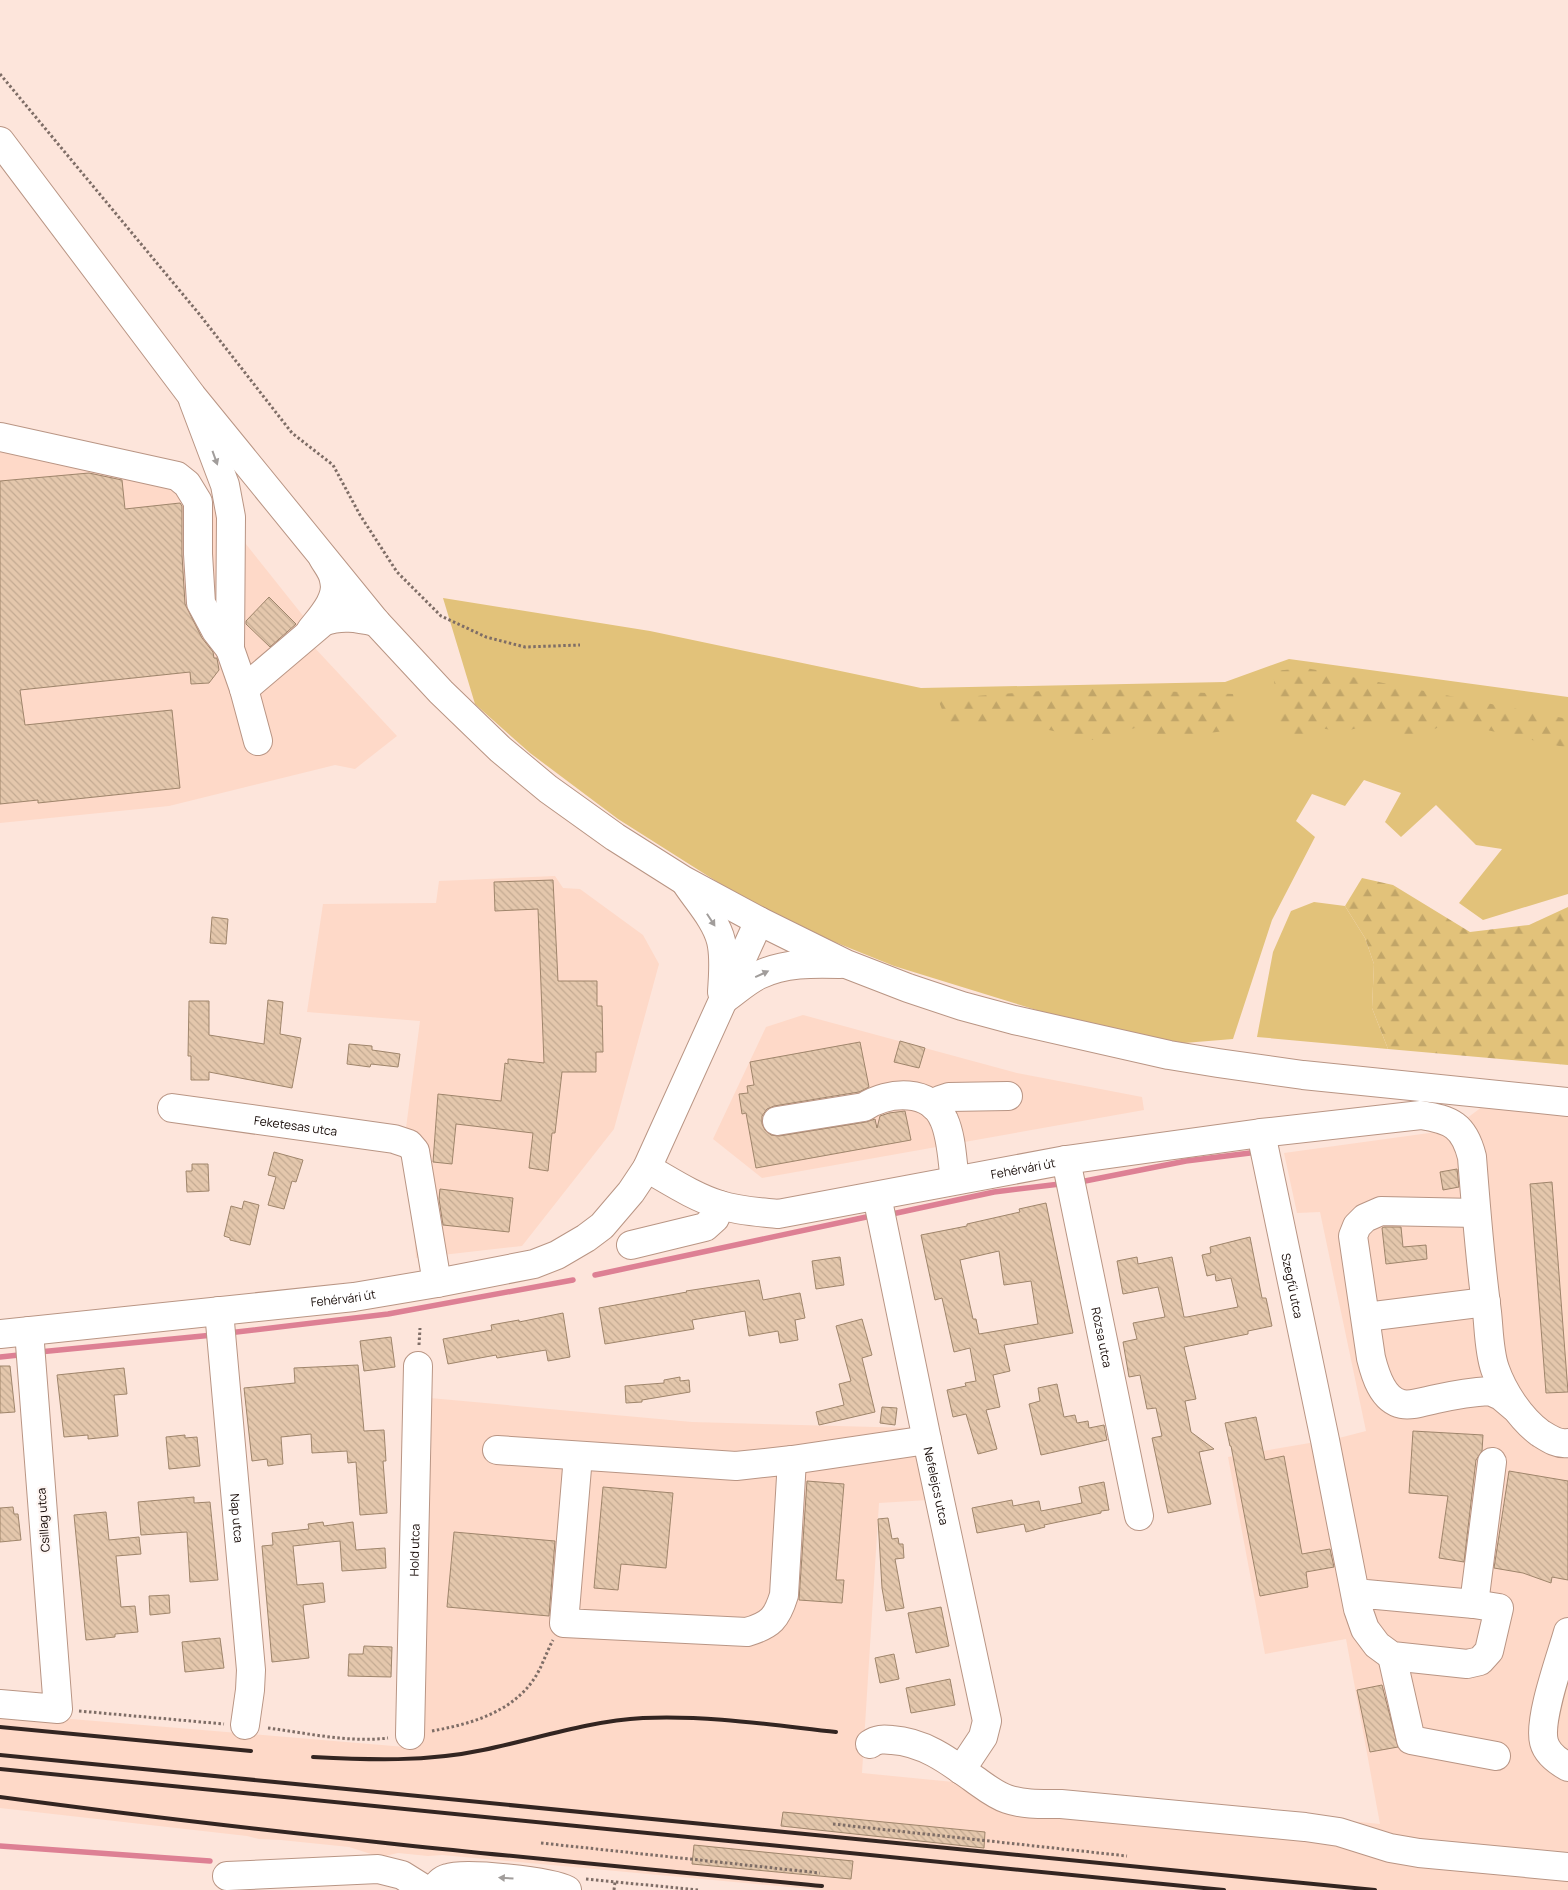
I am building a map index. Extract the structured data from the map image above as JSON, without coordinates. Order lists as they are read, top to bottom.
{
  "streets": {
    "street": [
      "Feketesas utca",
      "Fehérvári út",
      "Szegfű utca",
      "Rózsa utca",
      "Nefelejcs utca",
      "Nap utca",
      "Csillag utca",
      "Hold utca"
    ]
  },
  "crossings": [
    ["Feketesas utca", "Fehérvári út"],
    ["Fehérvári út", "Szegfű utca"],
    ["Fehérvári út", "Rózsa utca"],
    ["Fehérvári út", "Nefelejcs utca"],
    ["Fehérvári út", "Nap utca"],
    ["Fehérvári út", "Csillag utca"]
  ]
}
